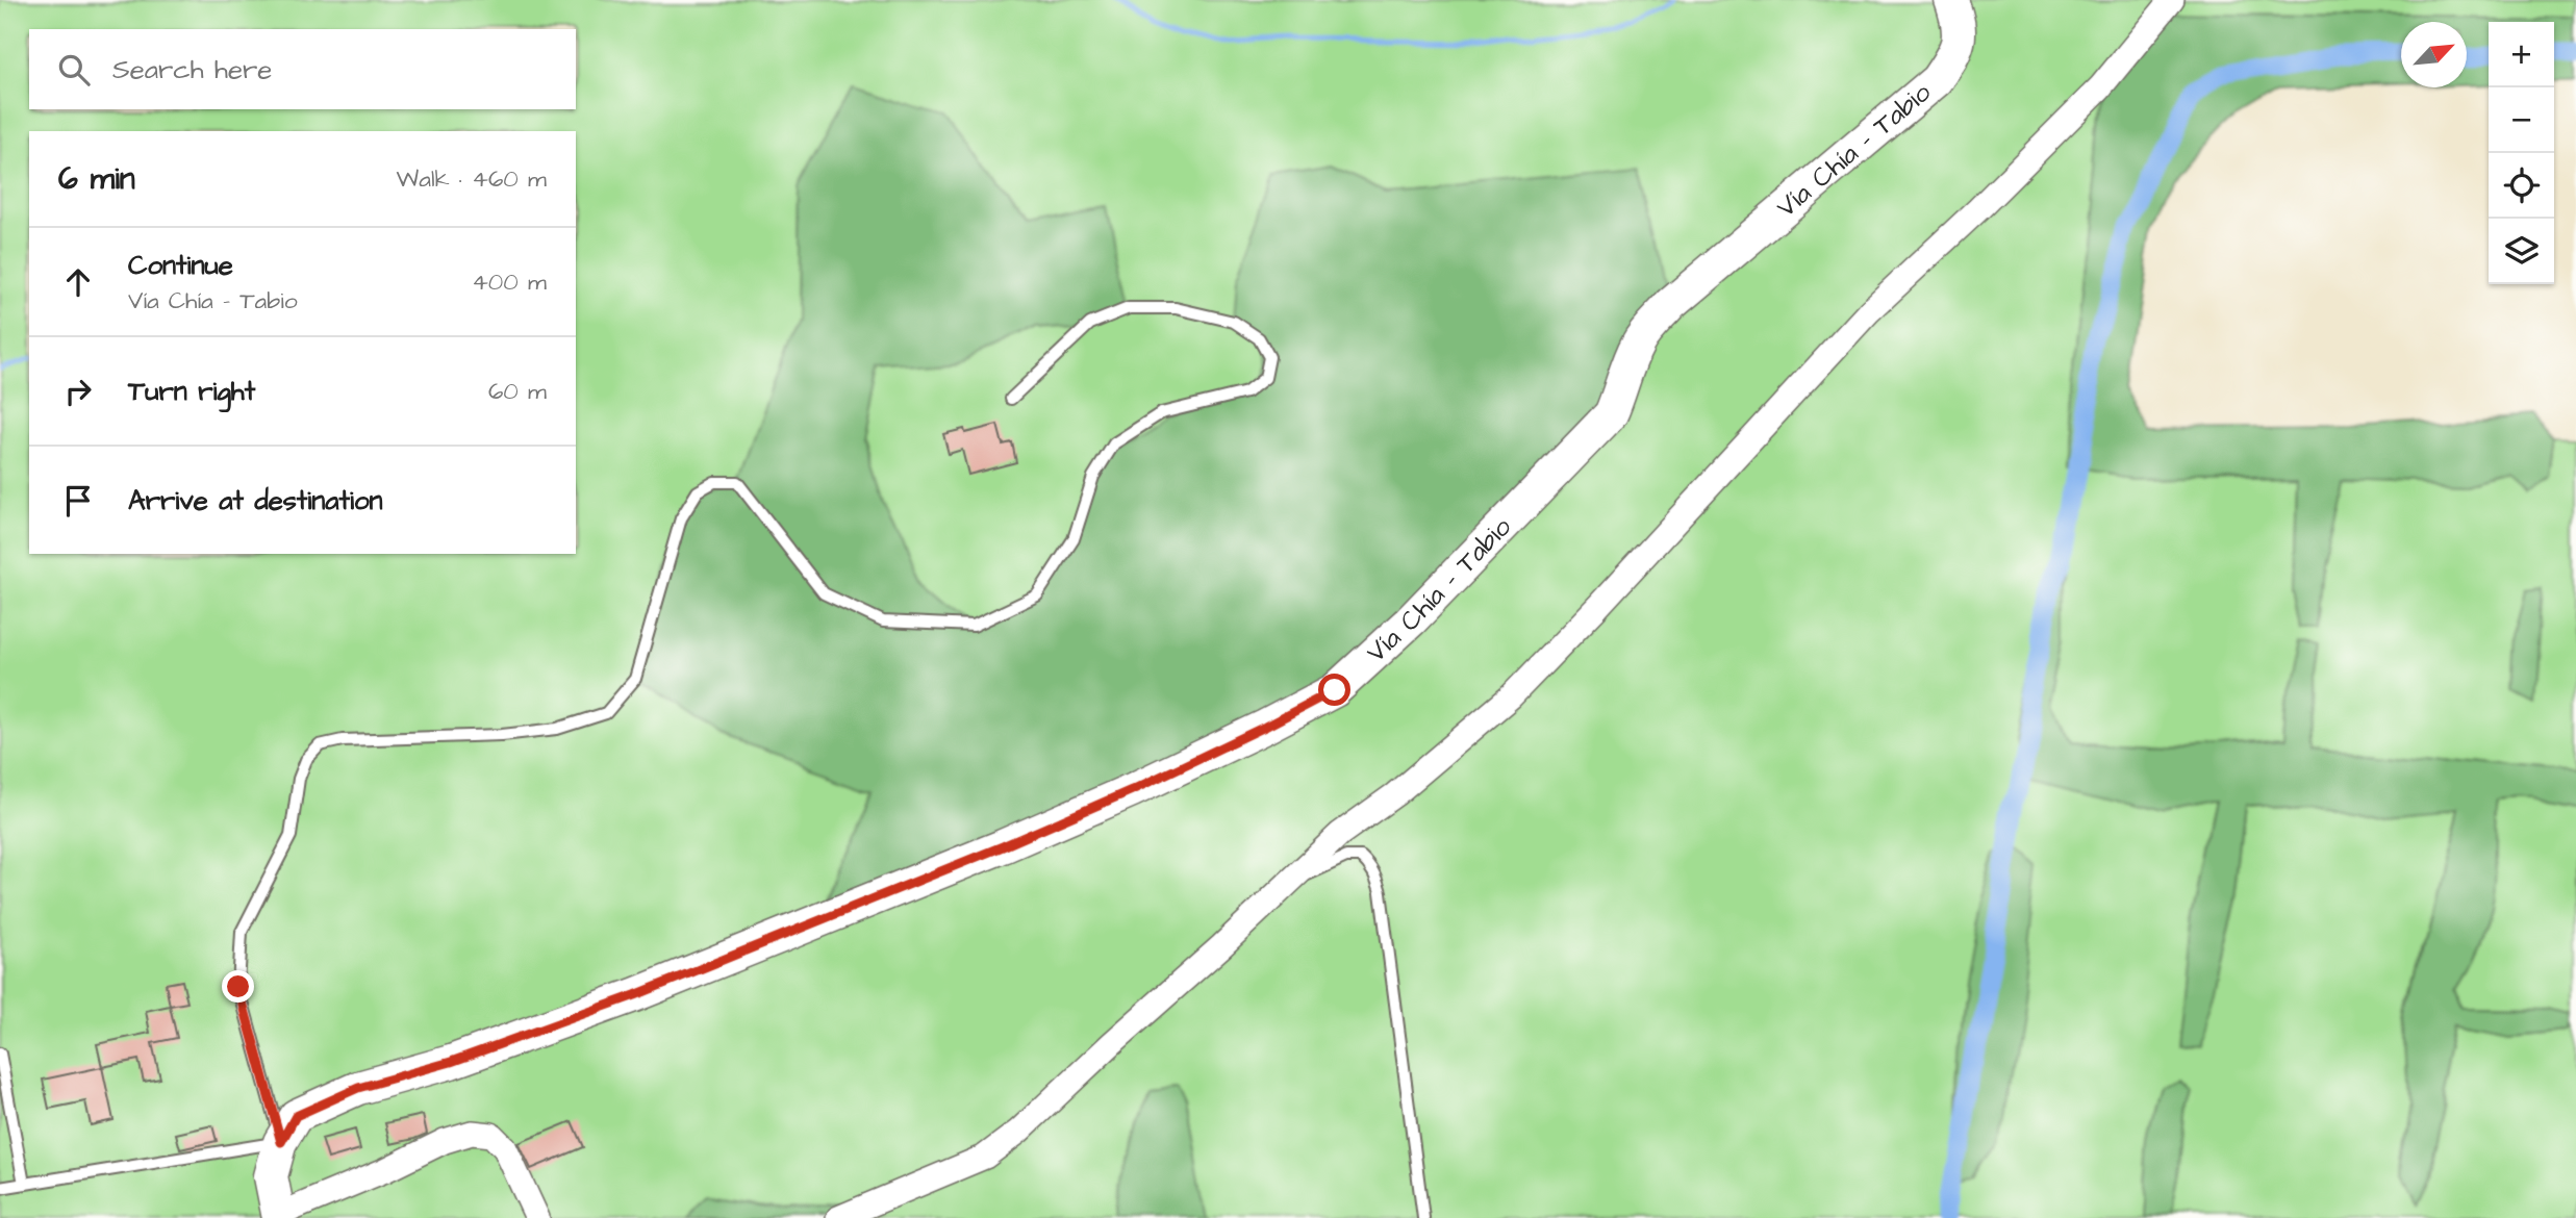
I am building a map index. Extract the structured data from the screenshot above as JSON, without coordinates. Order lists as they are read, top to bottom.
{
  "streets": {
    "street": ["Vía Chía - Tabio"]
  },
  "north": "top right",
  "page": {
    "map_buttons": ["+", "−"],
    "search": "Search here",
    "heading": ["6 min", "Walk · 460 m"],
    "list": [
      ["Continue", "Vía Chía - Tabio", "400 m"],
      ["Turn right", "60 m"],
      "Arrive at destination"
    ]
  }
}
